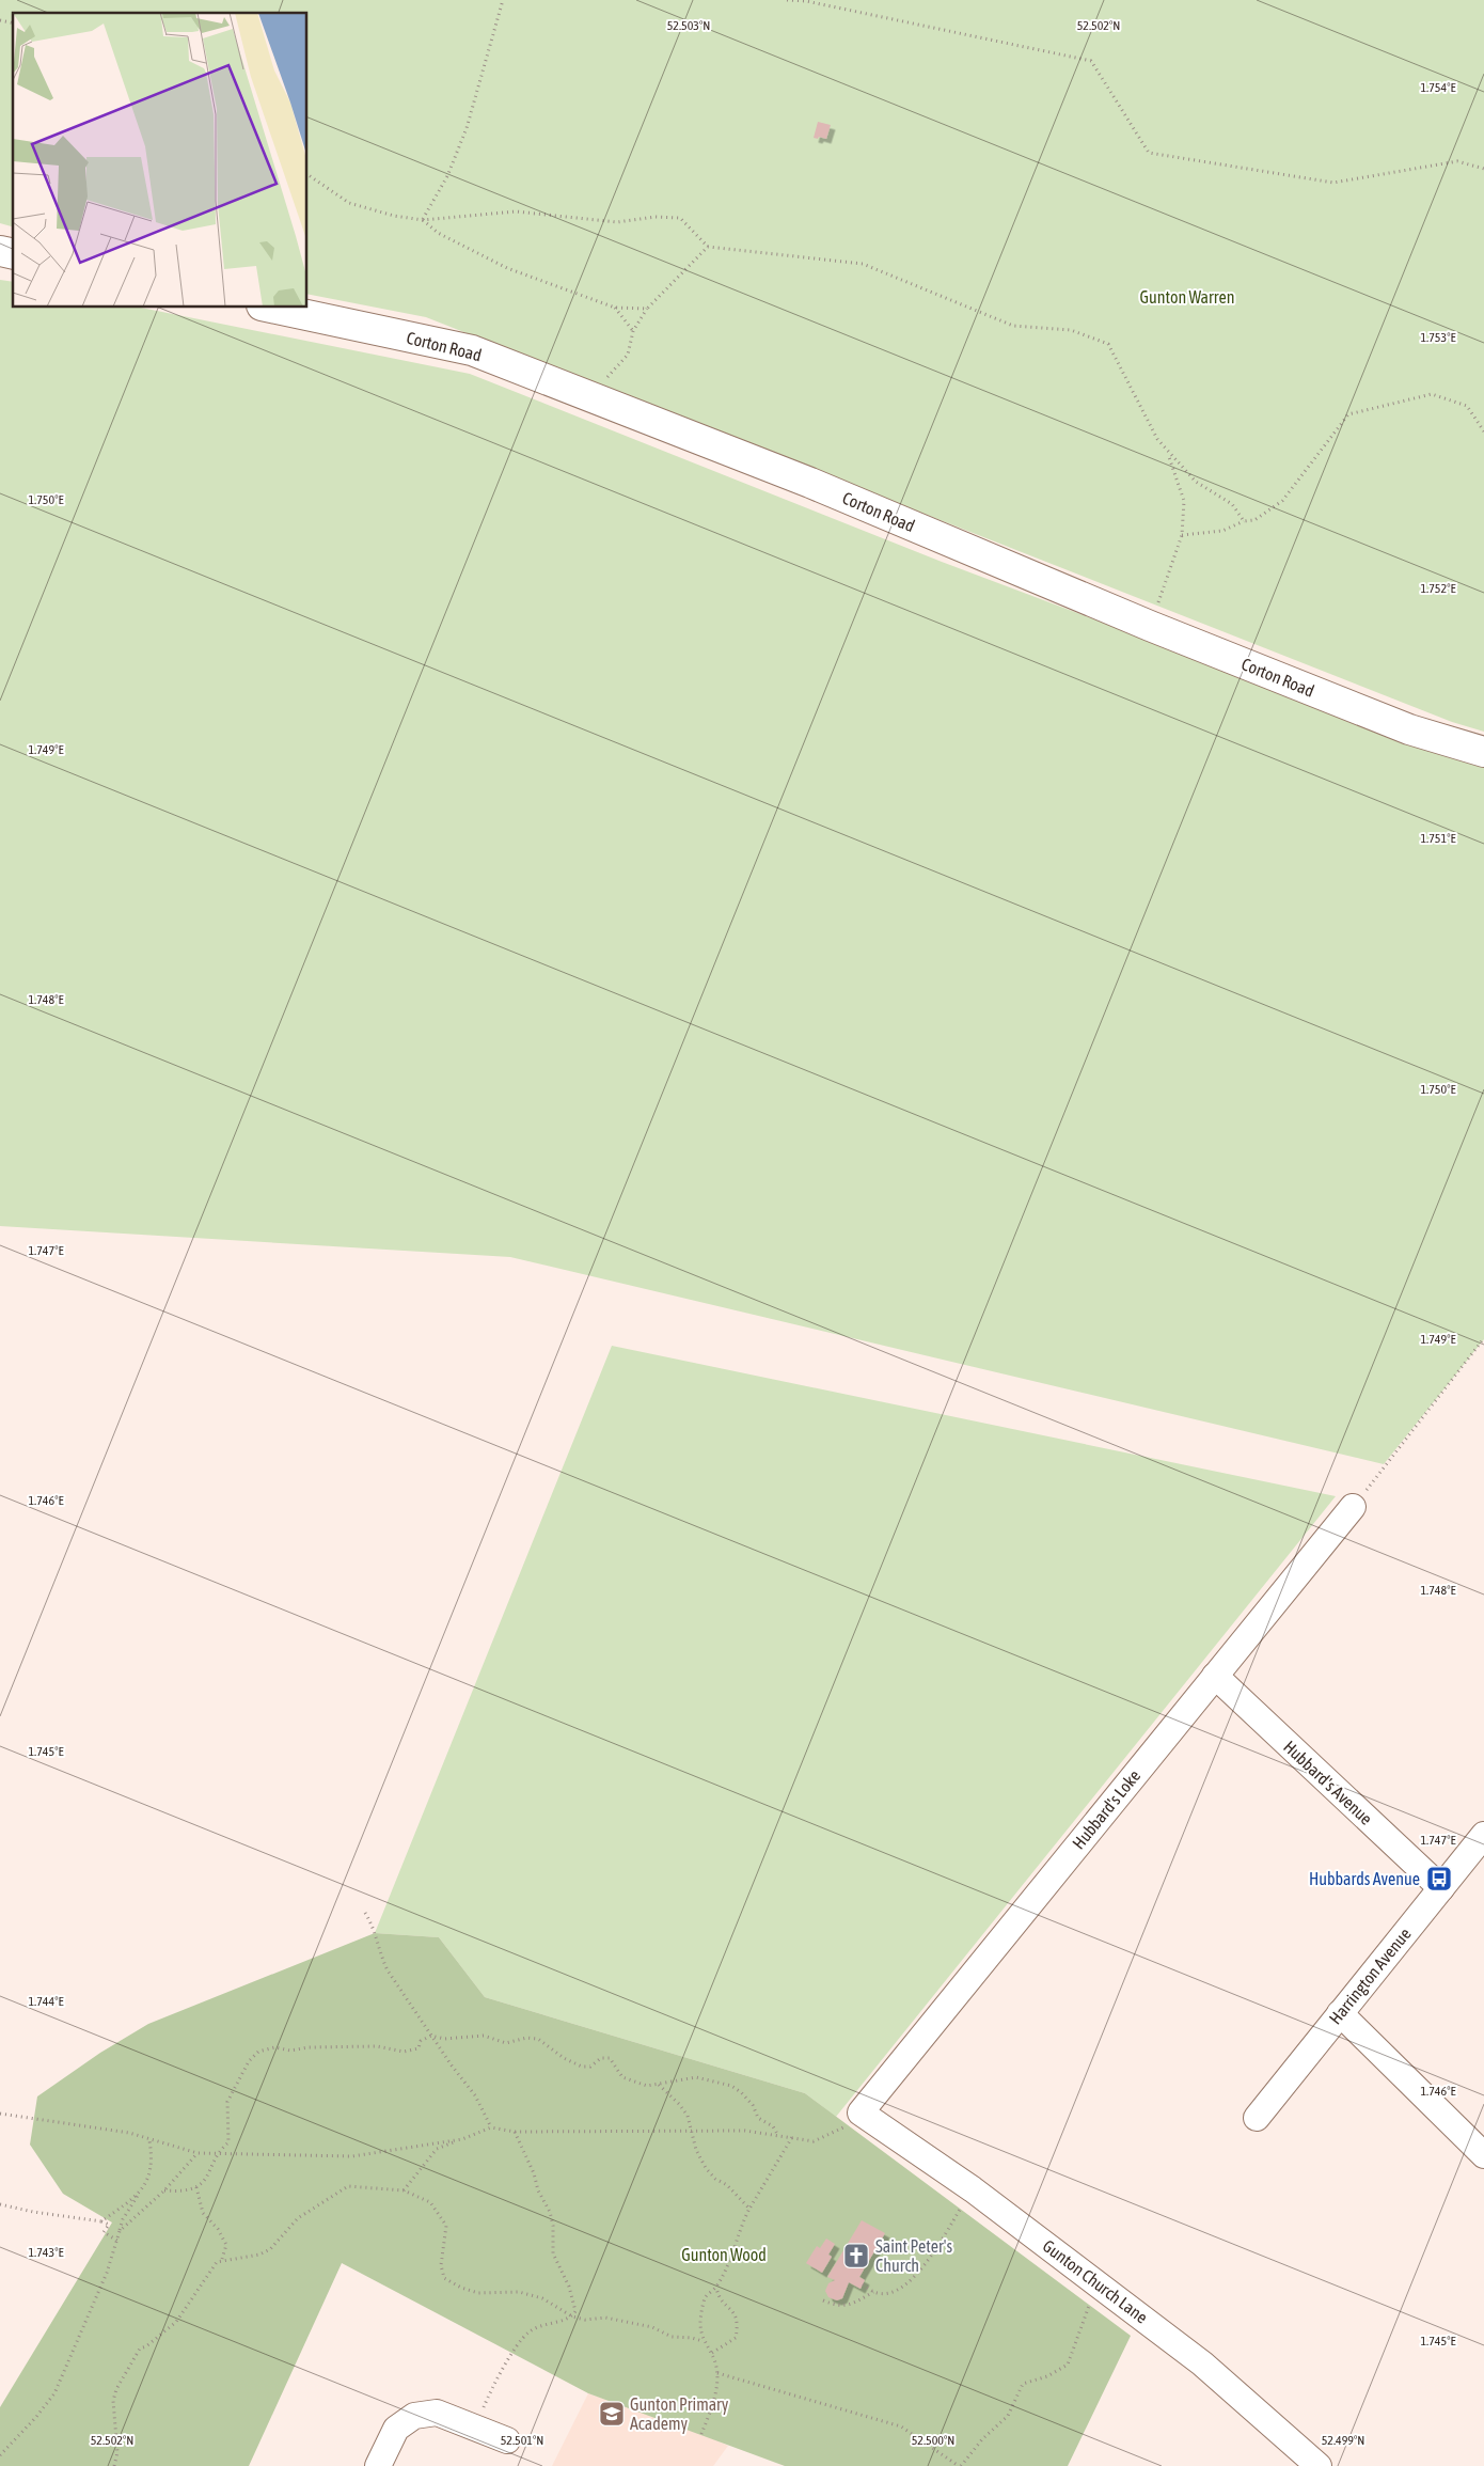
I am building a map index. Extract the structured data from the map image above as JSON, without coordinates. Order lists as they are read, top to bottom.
{
  "streets": {
    "main road": ["Corton Road"],
    "street": [
      "Hubbard's Avenue",
      "Hubbard's Loke",
      "Harrington Avenue",
      "Gunton Church Lane"
    ]
  },
  "crossings": [
    ["Hubbard's Avenue", "Hubbard's Loke"],
    ["Hubbard's Avenue", "Harrington Avenue"],
    ["Hubbard's Loke", "Gunton Church Lane"]
  ],
  "parks": ["Gunton Warren", "Gunton Wood"],
  "places": {
    "bus stop": ["Hubbards Avenue"],
    "church": ["Saint Peter's Church"],
    "school or university": ["Gunton Primary Academy"]
  },
  "coordinates": [
    "52.503°N",
    "52.502°N",
    "1.754°E",
    "1.753°E",
    "1.750°E",
    "1.752°E",
    "1.749°E",
    "1.751°E",
    "1.748°E",
    "1.747°E",
    "1.746°E",
    "1.745°E",
    "1.744°E",
    "1.743°E",
    "52.501°N",
    "52.500°N",
    "52.499°N"
  ]
}
